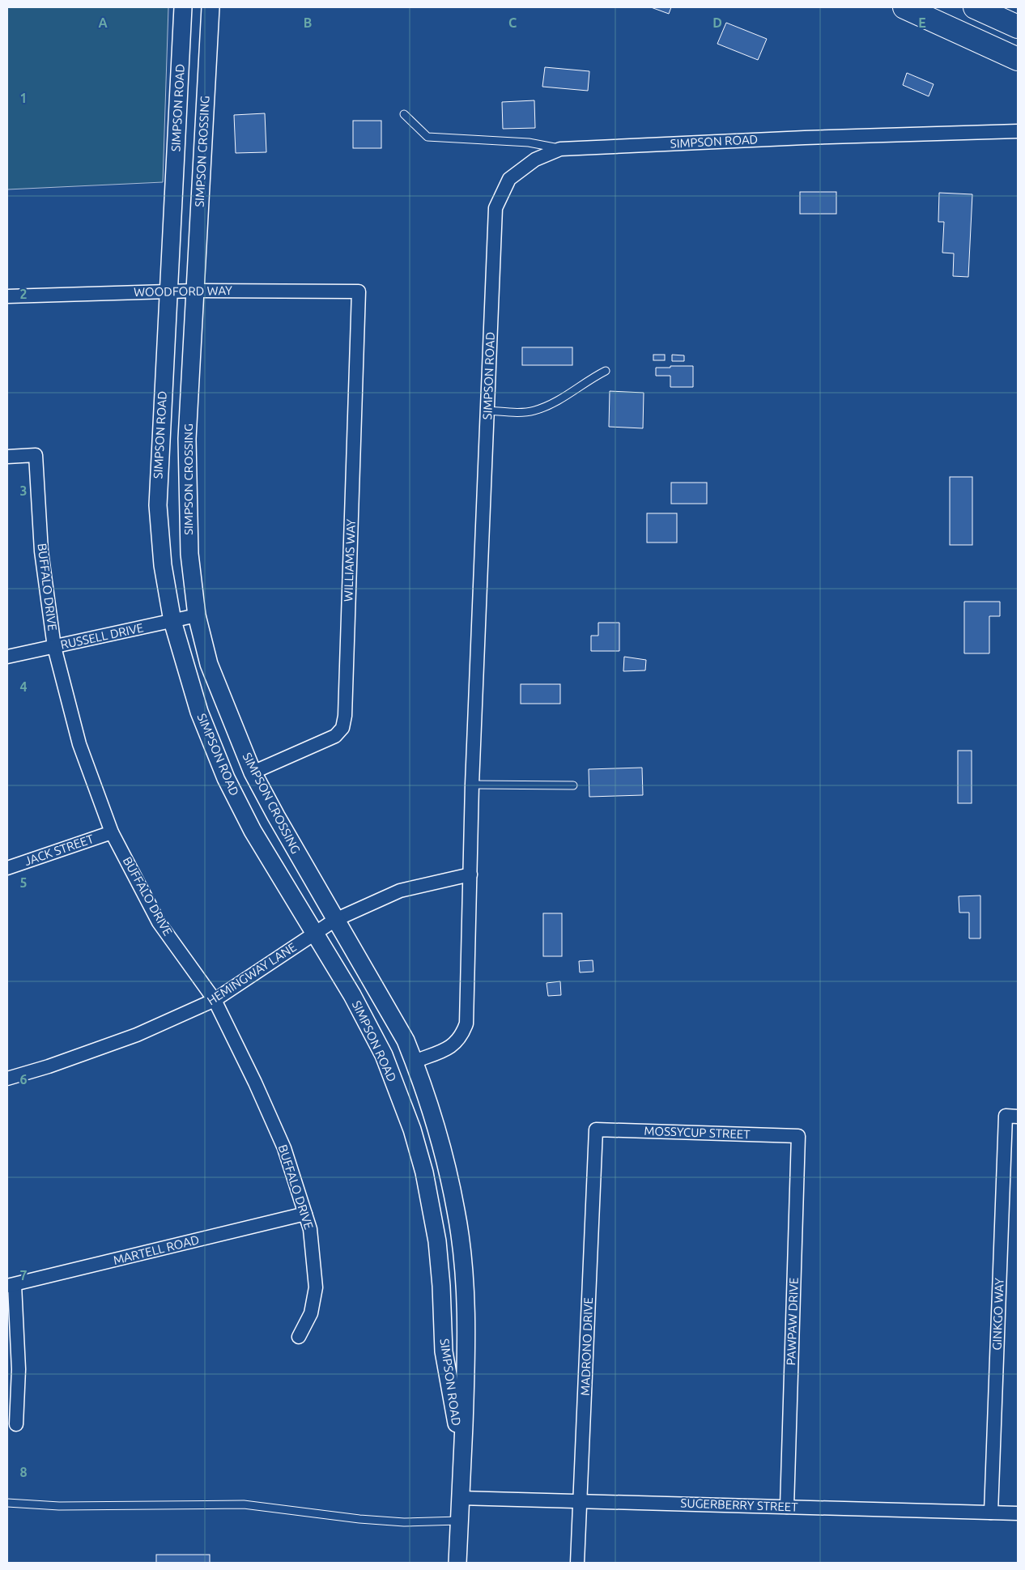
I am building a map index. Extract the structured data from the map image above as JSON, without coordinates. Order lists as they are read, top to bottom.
{
  "streets": {
    "street": [
      "SIMPSON ROAD",
      "SIMPSON CROSSING",
      "WOODFORD WAY",
      "WILLIAMS WAY",
      "BUFFALO DRIVE",
      "RUSSELL DRIVE",
      "JACK STREET",
      "HEMINGWAY LANE",
      "MOSSYCUP STREET",
      "MARTELL ROAD",
      "GINKGO WAY",
      "PAWPAW DRIVE",
      "MADRONO DRIVE",
      "SUGERBERRY STREET"
    ]
  },
  "crossings": [
    ["SIMPSON ROAD", "SIMPSON CROSSING"],
    ["SIMPSON ROAD", "WOODFORD WAY"],
    ["SIMPSON ROAD", "RUSSELL DRIVE"],
    ["SIMPSON ROAD", "HEMINGWAY LANE"],
    ["SIMPSON ROAD", "SUGERBERRY STREET"],
    ["SIMPSON CROSSING", "WOODFORD WAY"],
    ["SIMPSON CROSSING", "WILLIAMS WAY"],
    ["SIMPSON CROSSING", "RUSSELL DRIVE"],
    ["SIMPSON CROSSING", "HEMINGWAY LANE"],
    ["WOODFORD WAY", "WILLIAMS WAY"],
    ["BUFFALO DRIVE", "RUSSELL DRIVE"],
    ["BUFFALO DRIVE", "JACK STREET"],
    ["BUFFALO DRIVE", "HEMINGWAY LANE"],
    ["BUFFALO DRIVE", "MARTELL ROAD"],
    ["MOSSYCUP STREET", "PAWPAW DRIVE"],
    ["MOSSYCUP STREET", "MADRONO DRIVE"],
    ["GINKGO WAY", "SUGERBERRY STREET"],
    ["PAWPAW DRIVE", "SUGERBERRY STREET"],
    ["MADRONO DRIVE", "SUGERBERRY STREET"]
  ],
  "grid": {
    "columns": [
      "A",
      "B",
      "C",
      "D",
      "E"
    ],
    "rows": [
      "1",
      "2",
      "3",
      "4",
      "5",
      "6",
      "7",
      "8"
    ]
  }
}
